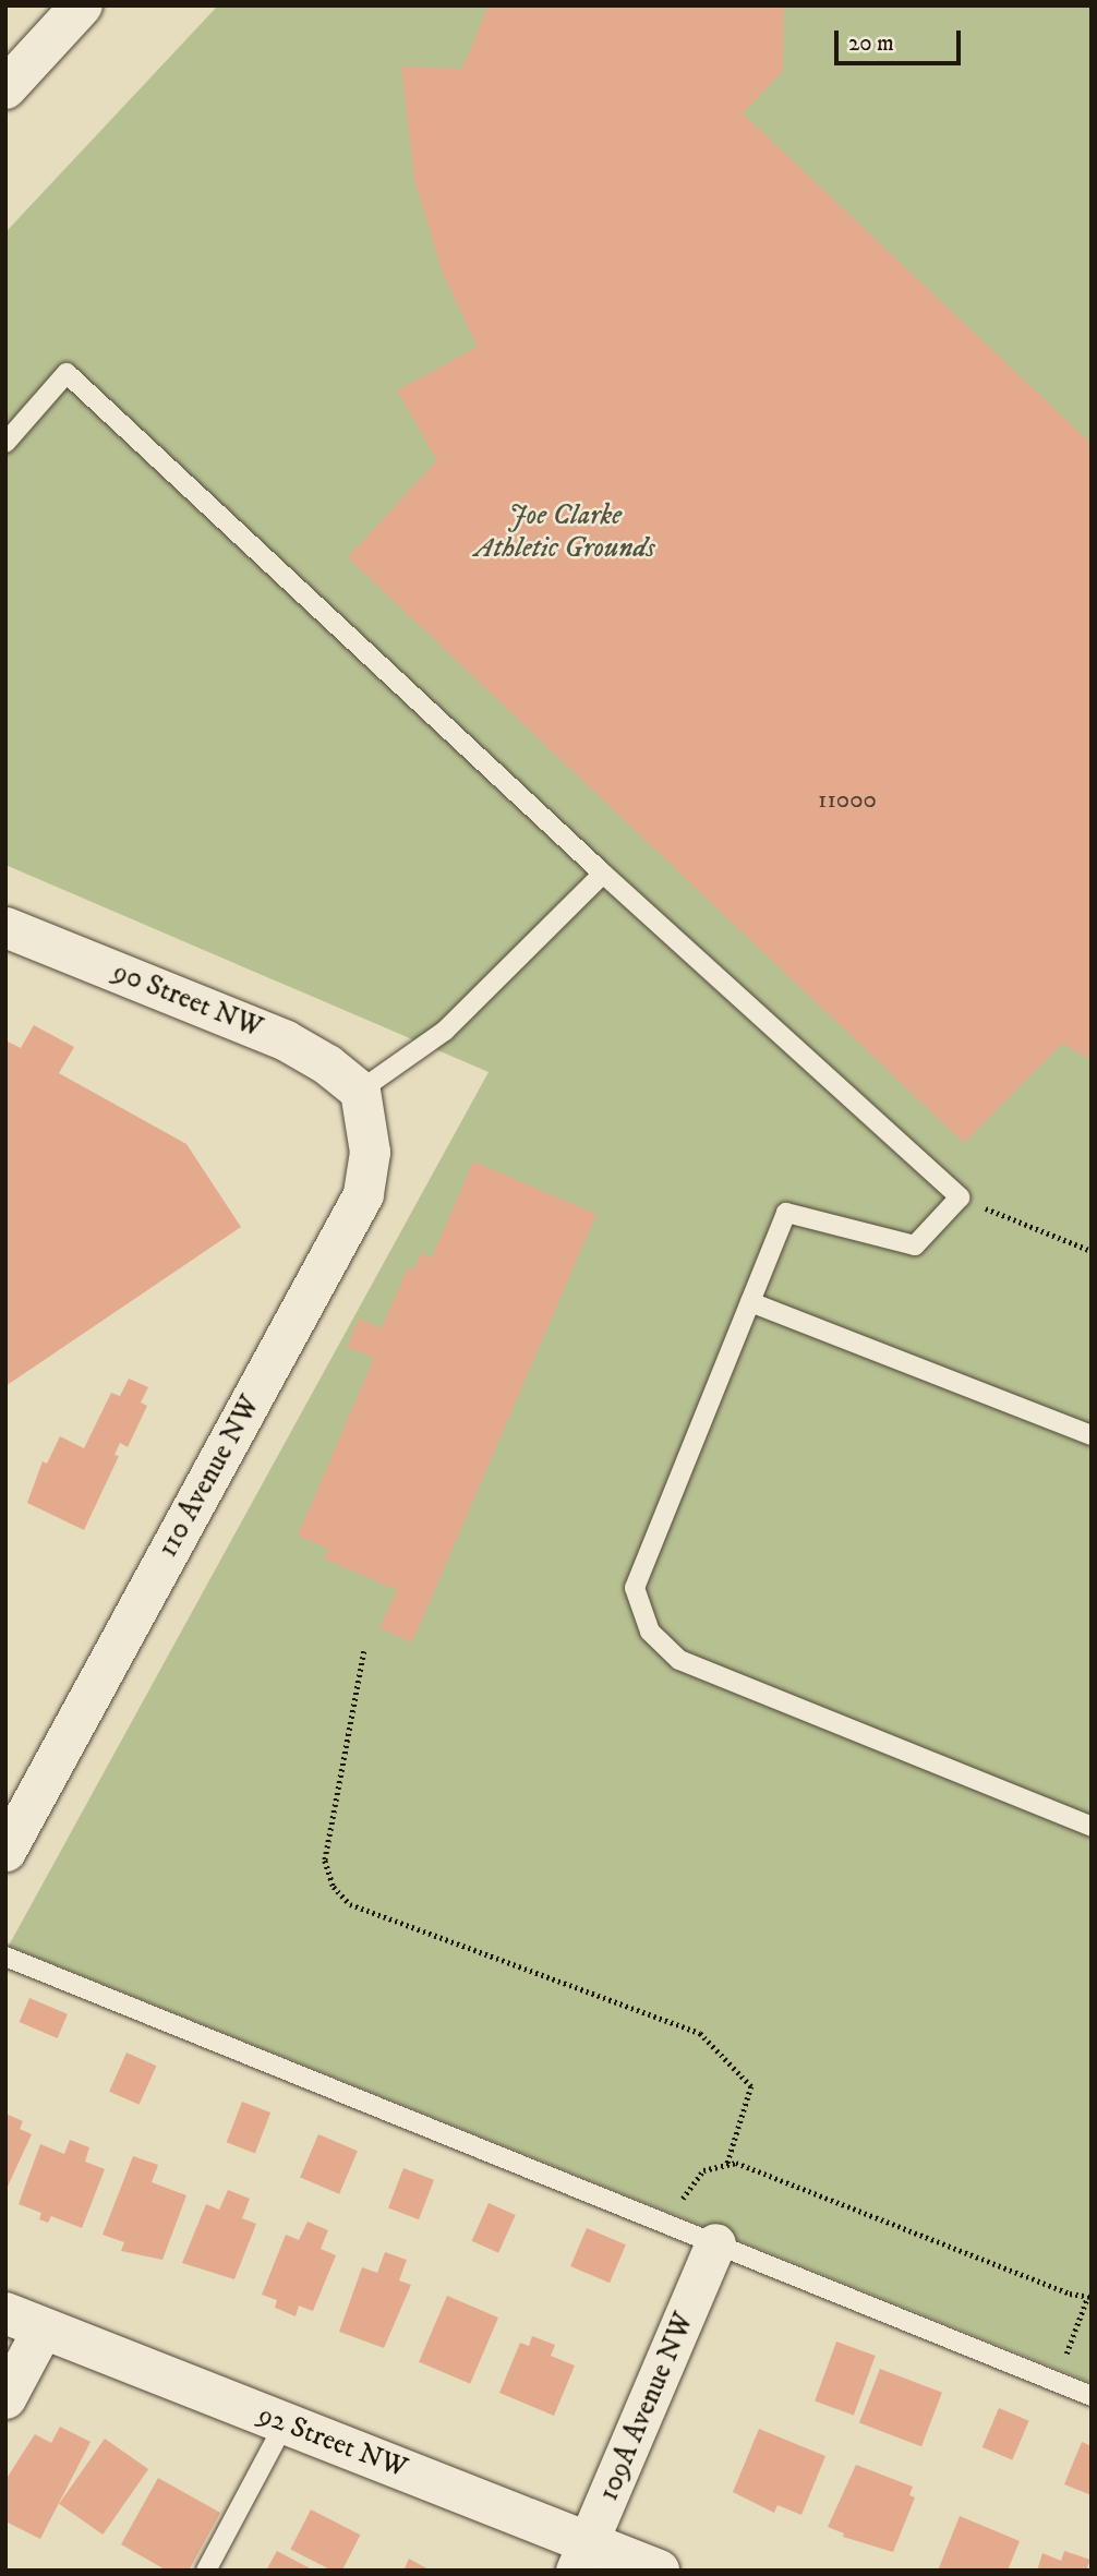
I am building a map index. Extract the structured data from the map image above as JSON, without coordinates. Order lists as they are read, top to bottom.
{
  "streets": {
    "street": [
      "90 Street NW",
      "110 Avenue NW",
      "109A Avenue NW",
      "92 Street NW"
    ]
  },
  "crossings": [
    ["90 Street NW", "110 Avenue NW"],
    ["109A Avenue NW", "92 Street NW"]
  ],
  "parks": ["Joe Clarke Athletic Grounds"],
  "house_numbers": ["11000"],
  "scale_bar": "20 m"
}
